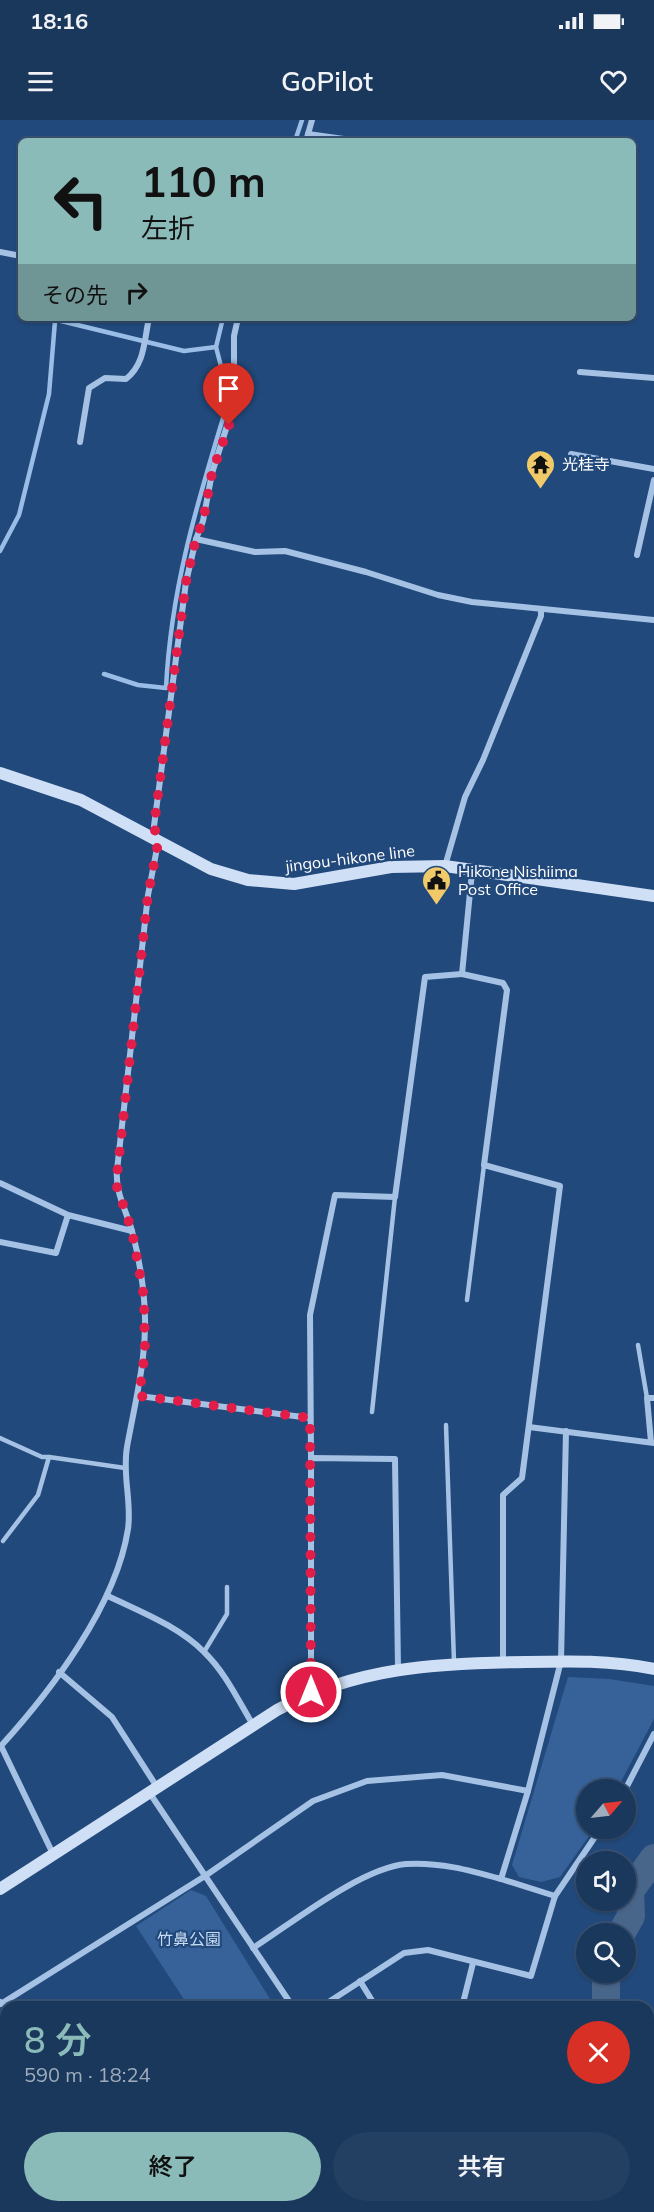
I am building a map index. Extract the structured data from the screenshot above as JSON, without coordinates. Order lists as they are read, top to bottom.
{
  "streets": {
    "street": ["jingou-hikone line"]
  },
  "parks": ["竹鼻公園"],
  "places": {
    "temple": ["光桂寺"],
    "public building": ["Hikone Nishiima Post Office"]
  },
  "north": "top right",
  "page": {
    "status": "18:16",
    "header": "GoPilot",
    "turn": ["110 m", "左折"],
    "then": "その先",
    "heading": ["8 分", "590 m · 18:24"],
    "buttons": ["終了", "共有"]
  }
}
